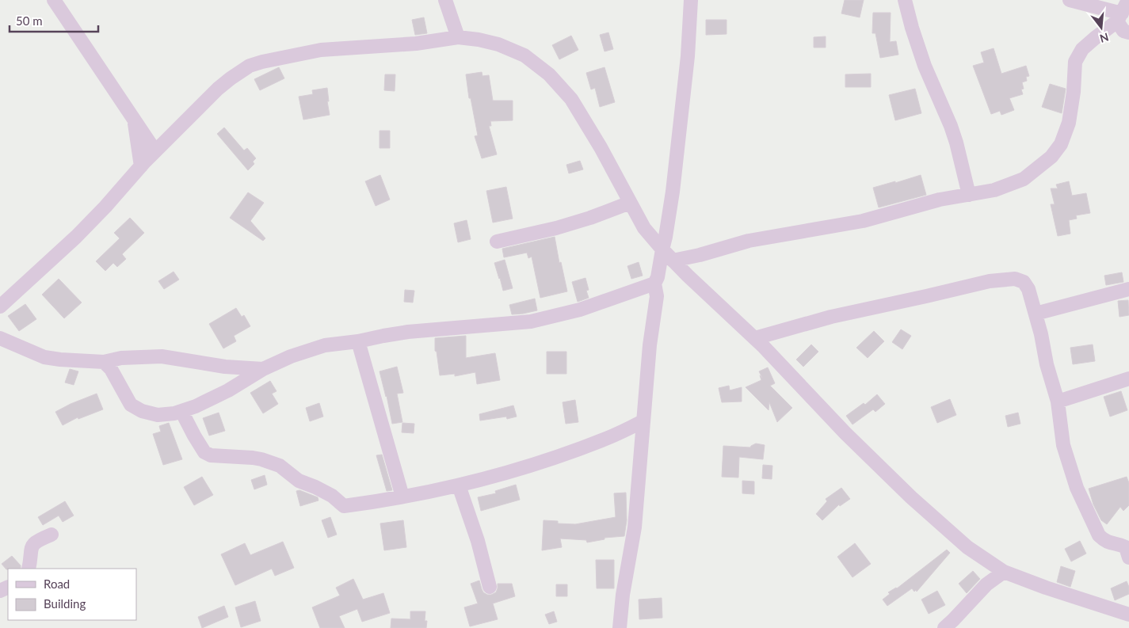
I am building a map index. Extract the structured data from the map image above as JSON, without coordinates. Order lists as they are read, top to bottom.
{
  "legend": ["Road", "Building"],
  "scale_bar": "50 m",
  "north": "bottom"
}
